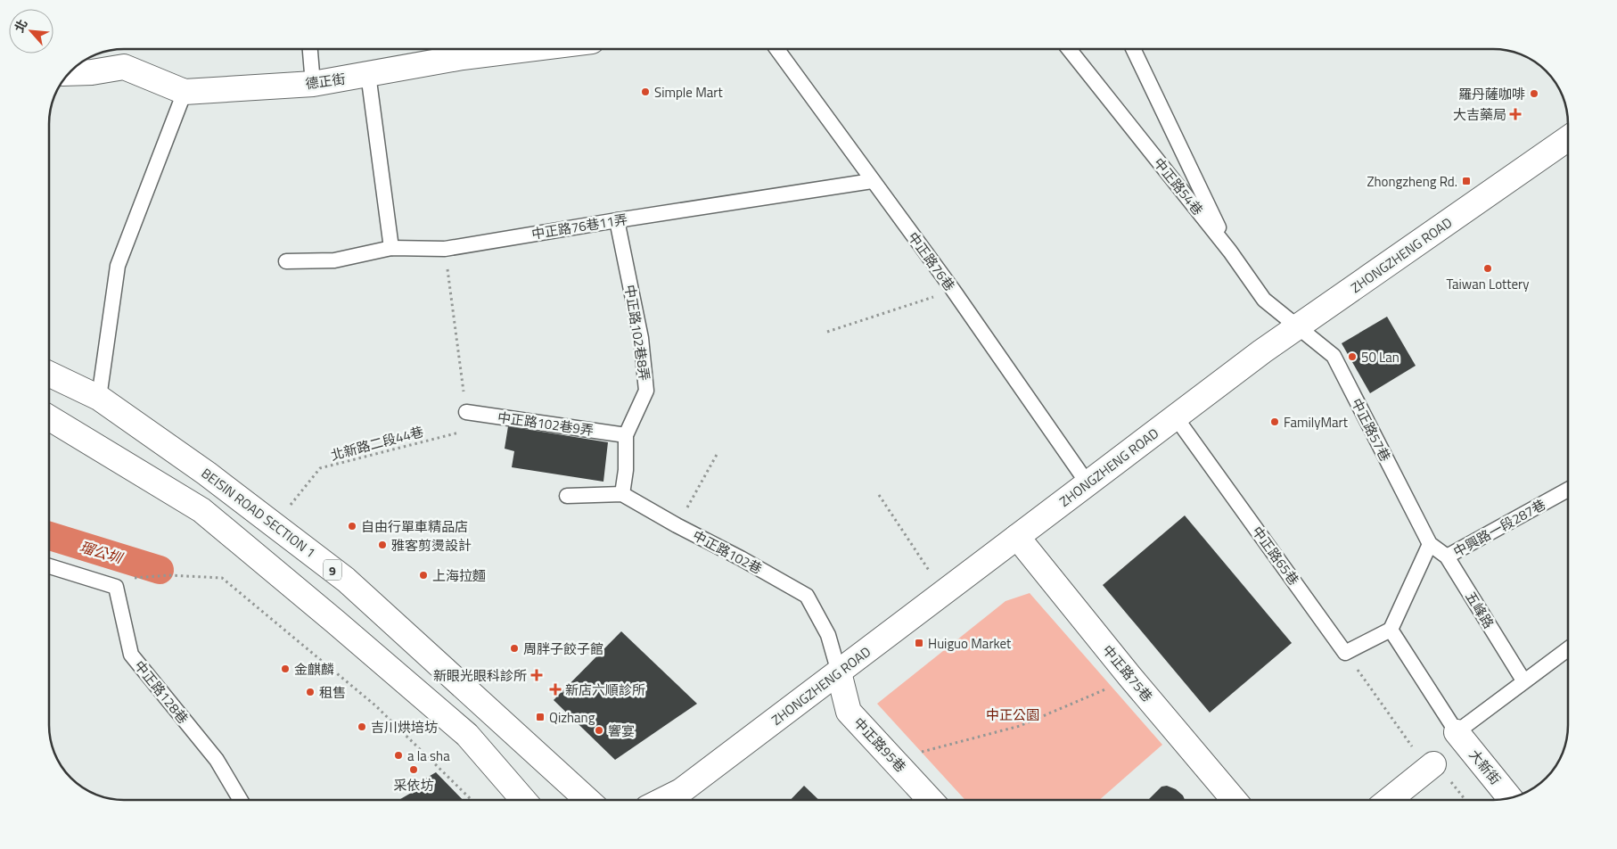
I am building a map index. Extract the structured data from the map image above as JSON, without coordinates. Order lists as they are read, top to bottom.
{
  "streets": {
    "street": [
      "德正街",
      "ZHONGZHENG ROAD",
      "BEISIN ROAD SECTION 1",
      "9",
      "中正路75巷",
      "中正路95巷",
      "大新街"
    ],
    "lane": [
      "中正路54巷",
      "中正路76巷11弄",
      "中正路76巷",
      "中正路102巷8弄",
      "中正路102巷9弄",
      "中正路57巷",
      "中興路一段287巷",
      "中正路102巷",
      "中正路65巷",
      "五峰路",
      "中正路128巷"
    ],
    "path": ["北新路二段44巷"]
  },
  "crossings": [
    ["中正路54巷", "ZHONGZHENG ROAD"],
    ["中正路54巷", "中正路57巷"],
    ["中正路76巷11弄", "中正路76巷"],
    ["中正路76巷11弄", "中正路102巷8弄"],
    ["ZHONGZHENG ROAD", "中正路76巷"],
    ["ZHONGZHENG ROAD", "中正路57巷"],
    ["ZHONGZHENG ROAD", "中正路102巷"],
    ["ZHONGZHENG ROAD", "中正路65巷"],
    ["ZHONGZHENG ROAD", "中正路75巷"],
    ["ZHONGZHENG ROAD", "中正路95巷"],
    ["中正路102巷8弄", "中正路102巷9弄"],
    ["中正路102巷8弄", "中正路102巷"],
    ["中正路102巷9弄", "北新路二段44巷"],
    ["中正路57巷", "五峰路"],
    ["北新路二段44巷", "BEISIN ROAD SECTION 1"],
    ["中興路一段287巷", "五峰路"],
    ["中正路102巷", "中正路95巷"]
  ],
  "water": ["瑠公圳"],
  "parks": ["中正公園"],
  "places": {
    "other": [
      "Simple Mart",
      "羅丹薩咖啡",
      "Taiwan Lottery",
      "50 Lan",
      "FamilyMart",
      "自由行單車精品店",
      "雅客剪燙設計",
      "上海拉麵",
      "周胖子餃子館",
      "金麒麟",
      "租售",
      "吉川烘培坊",
      "響宴",
      "a la sha",
      "采依坊"
    ],
    "health": ["大吉藥局", "新眼光眼科診所", "新店六順診所"],
    "transit": ["Zhongzheng Rd.", "Huiguo Market", "Qizhang"]
  },
  "north": "top left"
}
